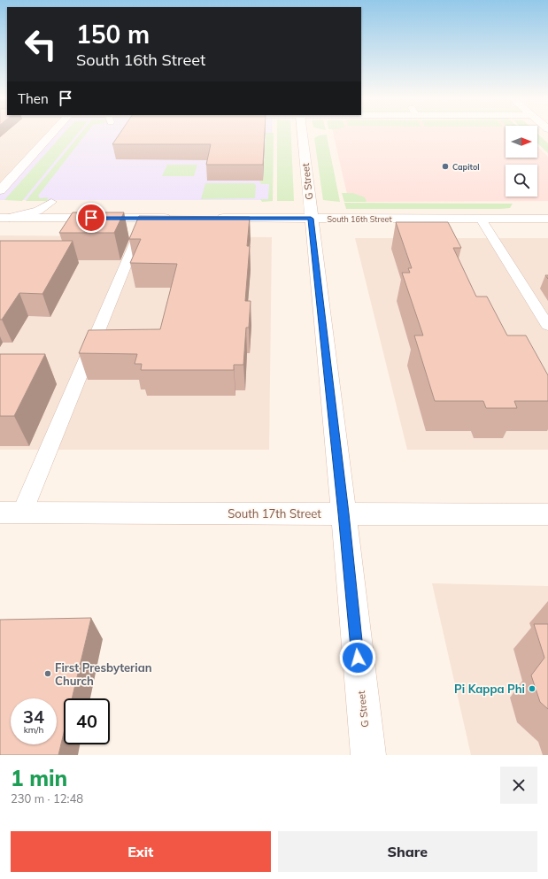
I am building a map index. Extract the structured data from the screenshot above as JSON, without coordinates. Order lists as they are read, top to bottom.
{
  "streets": {
    "street": ["G Street", "South 16th Street", "South 17th Street"]
  },
  "crossings": [
    ["G Street", "South 16th Street"],
    ["G Street", "South 17th Street"]
  ],
  "places": ["Capitol", "First Presbyterian Church", "Pi Kappa Phi"],
  "north": "right",
  "page": {
    "turn": ["150 m", "South 16th Street"],
    "then": "Then",
    "speed": "34 km/h",
    "limit": "40",
    "heading": ["1 min", "230 m · 12:48"],
    "buttons": ["Exit", "Share"]
  }
}
